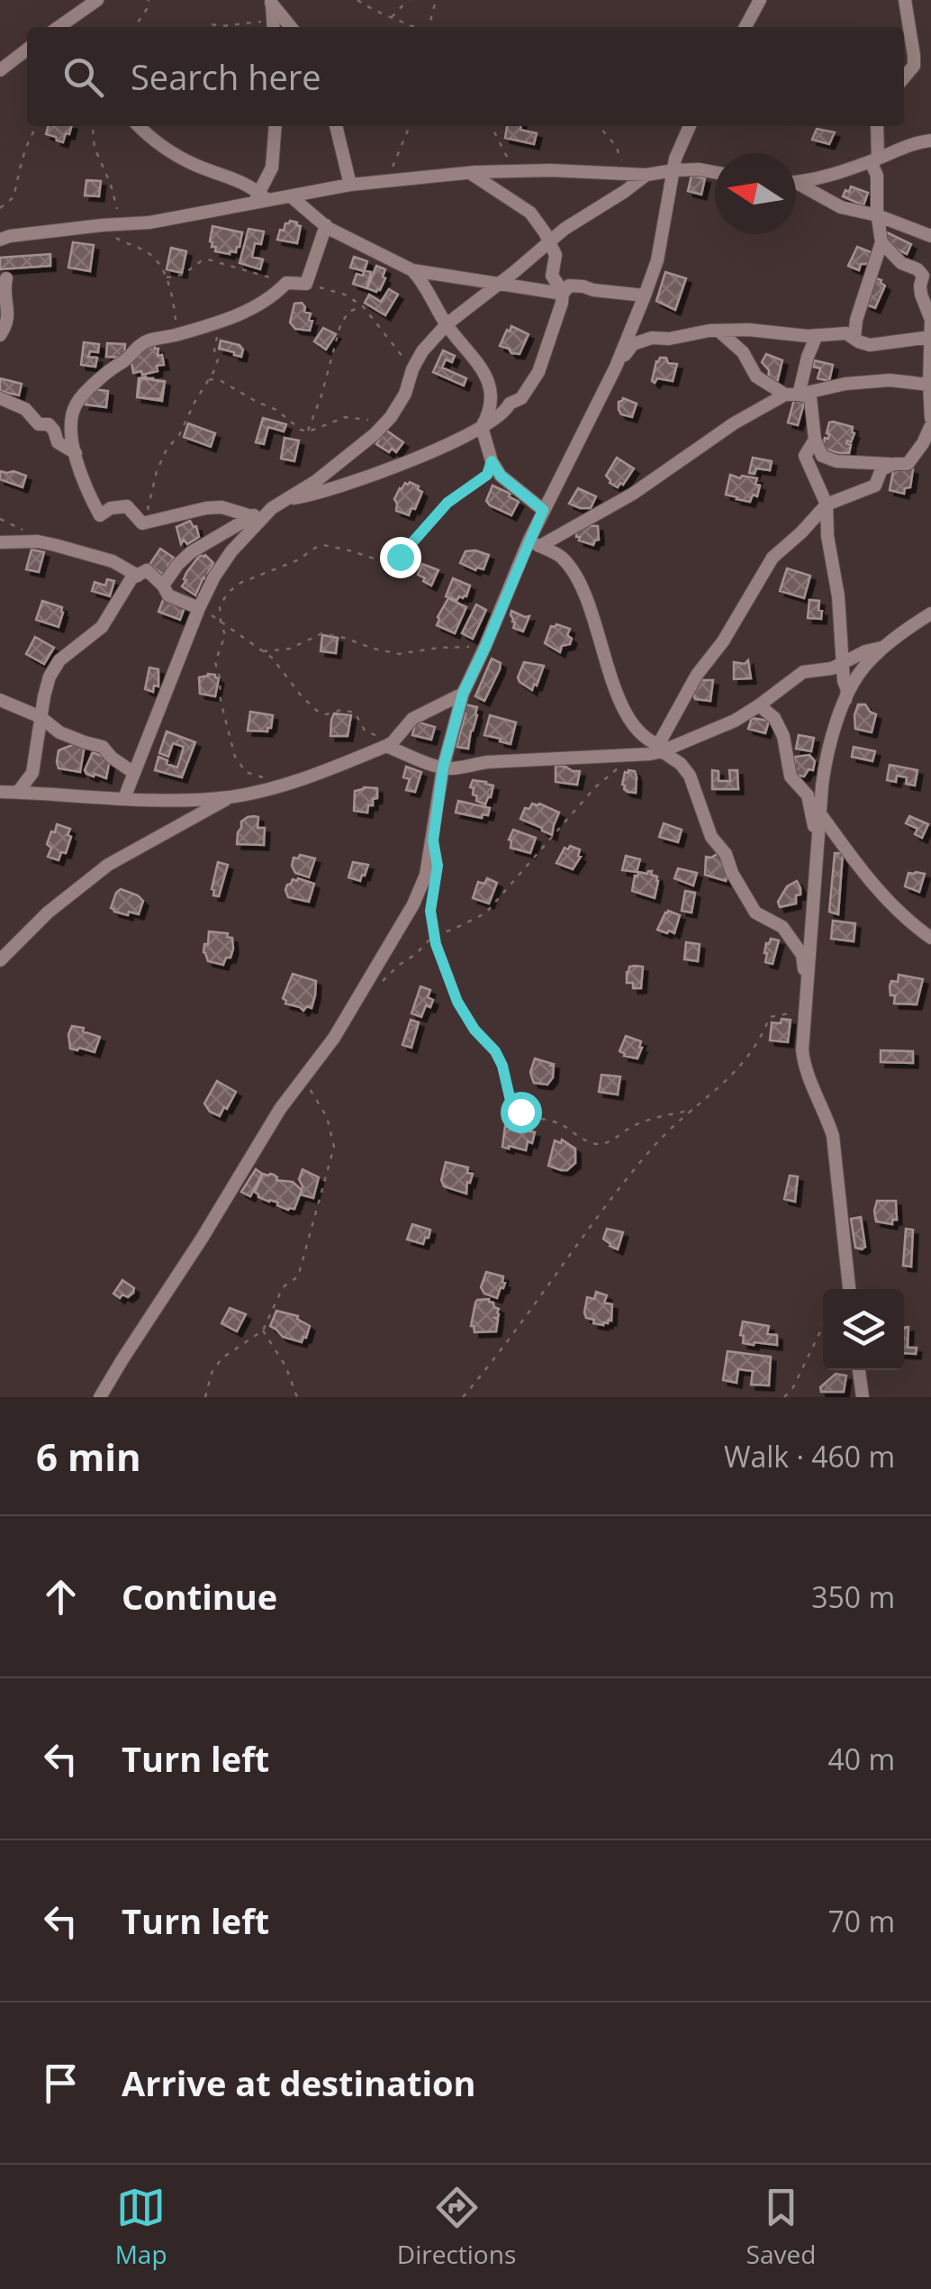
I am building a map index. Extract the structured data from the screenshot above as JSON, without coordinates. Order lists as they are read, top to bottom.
{
  "north": "left",
  "page": {
    "search": "Search here",
    "heading": ["6 min", "Walk · 460 m"],
    "list": [
      ["Continue", "350 m"],
      ["Turn left", "40 m"],
      ["Turn left", "70 m"],
      "Arrive at destination"
    ],
    "nav": ["Map", "Directions", "Saved"]
  }
}
